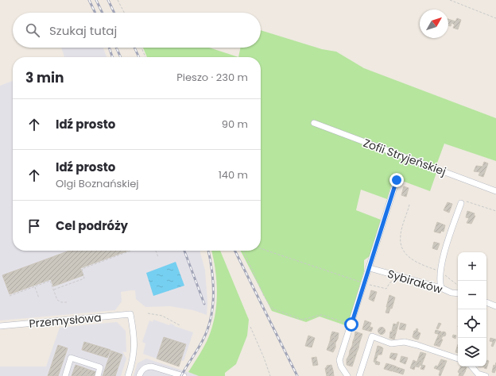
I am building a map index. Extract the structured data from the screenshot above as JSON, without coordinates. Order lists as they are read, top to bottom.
{
  "streets": {
    "street": ["Zofii Stryjeńskiej", "Sybiraków", "Przemysłowa"]
  },
  "north": "top right",
  "page": {
    "search": "Szukaj tutaj",
    "heading": ["3 min", "Pieszo · 230 m"],
    "list": [
      ["Idź prosto", "90 m"],
      ["Idź prosto", "Olgi Boznańskiej", "140 m"],
      "Cel podróży"
    ],
    "map_buttons": ["+", "−"]
  }
}
